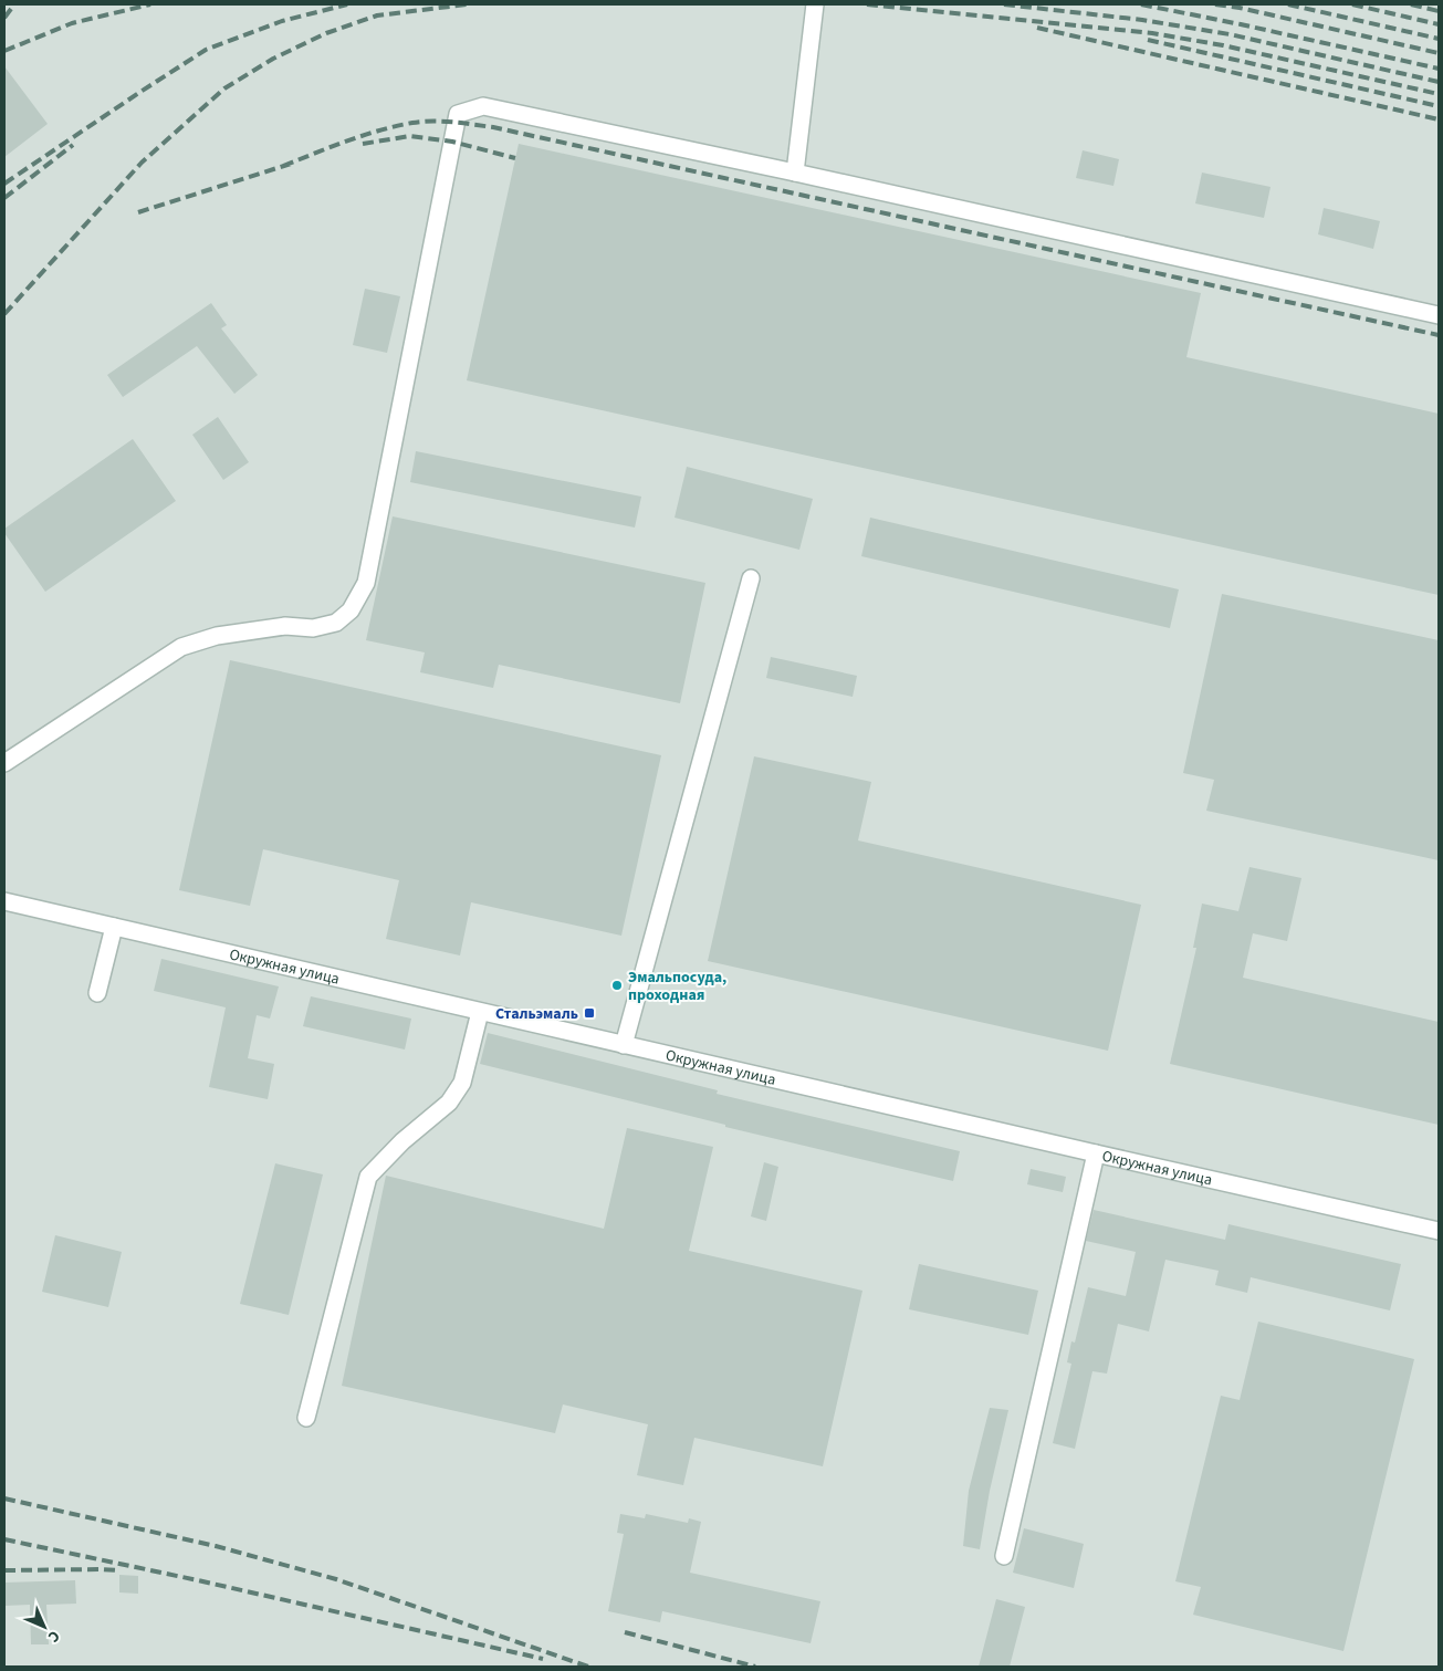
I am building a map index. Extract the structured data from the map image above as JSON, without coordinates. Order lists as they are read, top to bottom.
{
  "streets": {
    "street": ["Окружная улица"]
  },
  "places": {
    "other": ["Эмальпосуда, проходная"],
    "transit": ["Стальэмаль"]
  },
  "north": "bottom right"
}
